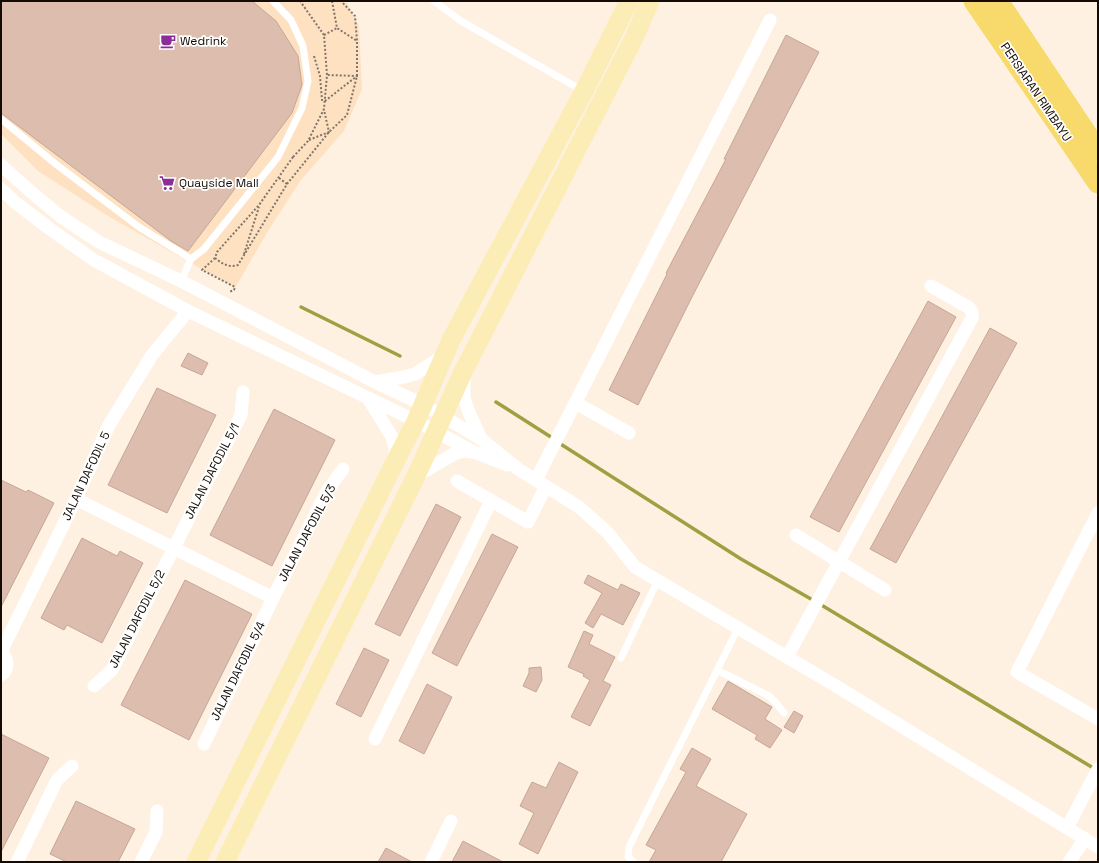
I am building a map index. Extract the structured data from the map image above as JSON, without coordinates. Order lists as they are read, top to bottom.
{
  "streets": {
    "main road": ["PERSIARAN RIMBAYU"],
    "street": [
      "JALAN DAFODIL 5/1",
      "JALAN DAFODIL 5",
      "JALAN DAFODIL 5/3",
      "JALAN DAFODIL 5/2",
      "JALAN DAFODIL 5/4"
    ]
  },
  "crossings": [
    ["JALAN DAFODIL 5/1", "JALAN DAFODIL 5/2"],
    ["JALAN DAFODIL 5/3", "JALAN DAFODIL 5/4"]
  ],
  "places": {
    "cafe": ["Wedrink"],
    "supermarket": ["Quayside Mall"]
  }
}
